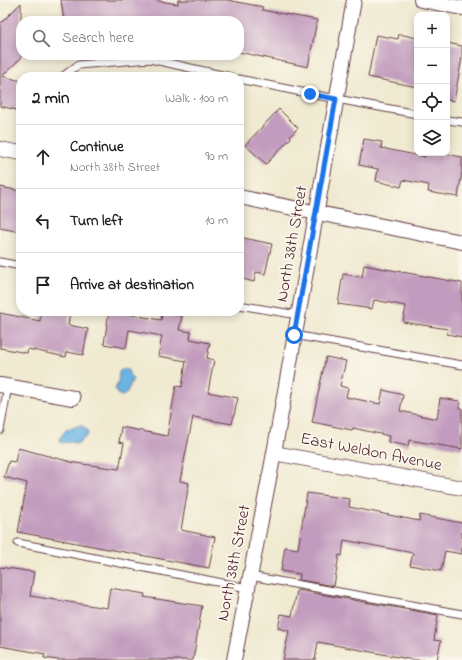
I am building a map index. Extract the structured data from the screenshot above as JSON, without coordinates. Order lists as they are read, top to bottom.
{
  "streets": {
    "street": ["North 38th Street", "East Weldon Avenue"]
  },
  "crossings": [
    ["North 38th Street", "East Weldon Avenue"]
  ],
  "page": {
    "map_buttons": ["+", "−"],
    "search": "Search here",
    "heading": ["2 min", "Walk · 100 m"],
    "list": [
      ["Continue", "North 38th Street", "90 m"],
      ["Turn left", "10 m"],
      "Arrive at destination"
    ]
  }
}
